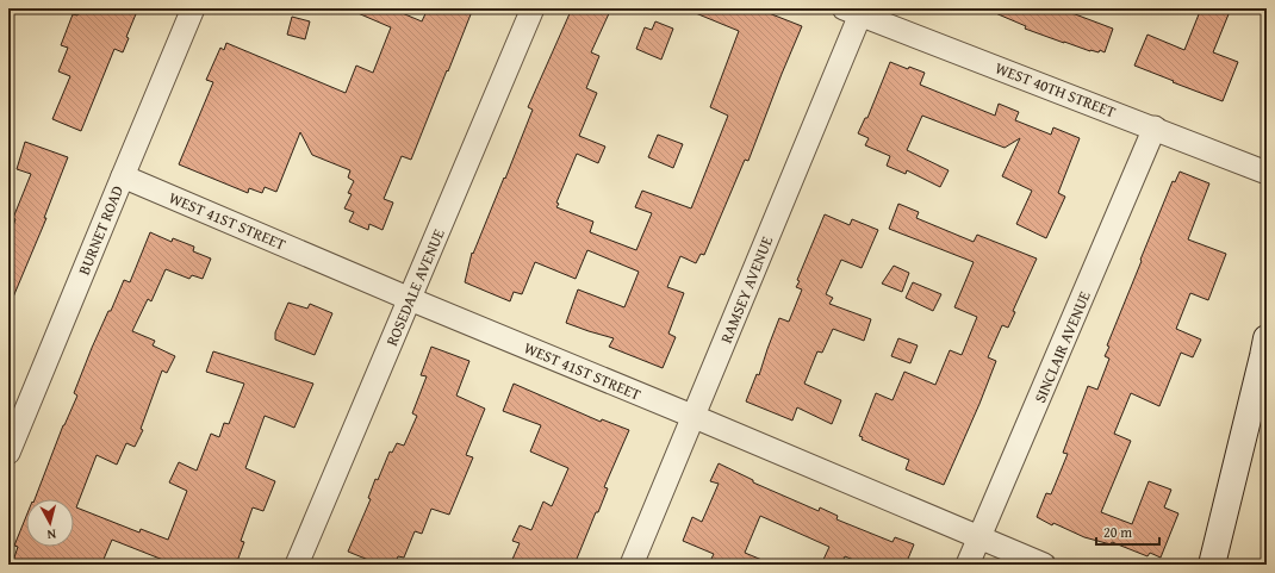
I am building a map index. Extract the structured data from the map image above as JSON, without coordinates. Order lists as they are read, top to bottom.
{
  "streets": {
    "street": [
      "WEST 40TH STREET",
      "WEST 41ST STREET",
      "BURNET ROAD",
      "ROSEDALE AVENUE",
      "RAMSEY AVENUE",
      "SINCLAIR AVENUE"
    ]
  },
  "crossings": [
    ["WEST 40TH STREET", "RAMSEY AVENUE"],
    ["WEST 40TH STREET", "SINCLAIR AVENUE"],
    ["WEST 41ST STREET", "BURNET ROAD"],
    ["WEST 41ST STREET", "ROSEDALE AVENUE"],
    ["WEST 41ST STREET", "RAMSEY AVENUE"],
    ["WEST 41ST STREET", "SINCLAIR AVENUE"]
  ],
  "scale_bar": "20 m",
  "north": "bottom"
}
